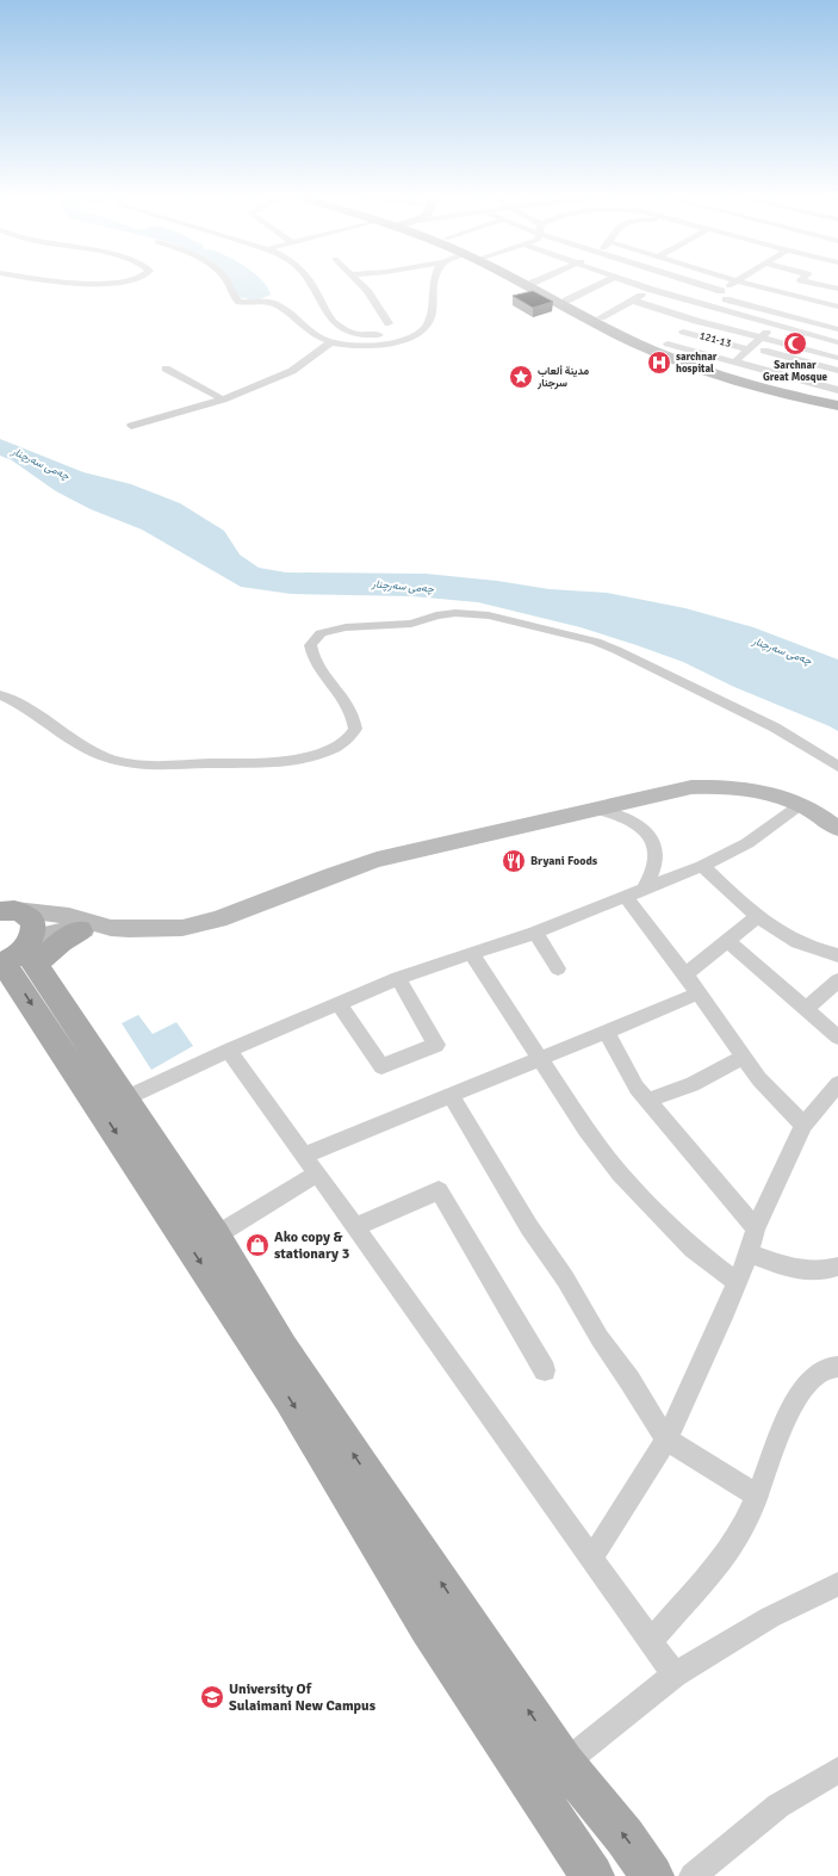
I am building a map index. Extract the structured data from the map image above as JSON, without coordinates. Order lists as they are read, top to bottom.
{
  "streets": {
    "street": ["121-13"]
  },
  "water": ["چەمی سەرچنار"],
  "places": {
    "mosque": ["Sarchnar Great Mosque"],
    "hospital": ["sarchnar hospital"],
    "place": ["مدينة ألعاب سرجنار"],
    "restaurant": ["Bryani Foods"],
    "shop": ["Ako copy & stationary 3"],
    "school or university": ["University Of Sulaimani New Campus"]
  }
}
